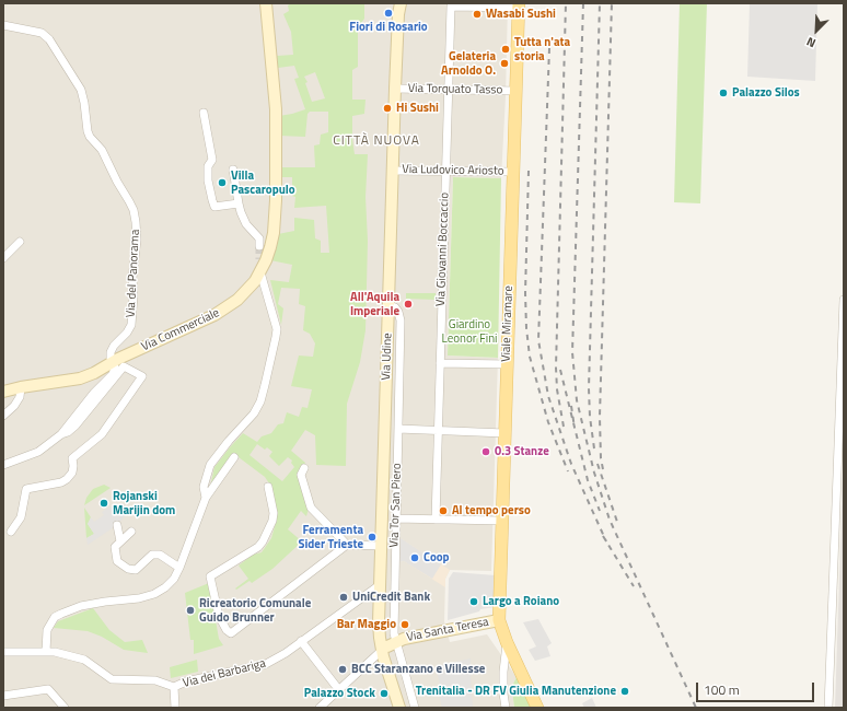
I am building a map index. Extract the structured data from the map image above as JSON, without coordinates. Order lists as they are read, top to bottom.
{
  "streets": {
    "main road": [
      "Viale Miramare",
      "Via Commerciale",
      "Via Udine",
      "Via Santa Teresa"
    ],
    "street": [
      "Via Torquato Tasso",
      "Via Ludovico Ariosto",
      "Via Giovanni Boccaccio",
      "Via del Panorama",
      "Via Tor San Piero",
      "Via dei Barbariga"
    ]
  },
  "crossings": [
    ["Via Torquato Tasso", "Via Giovanni Boccaccio"],
    ["Via Torquato Tasso", "Viale Miramare"],
    ["Via Torquato Tasso", "Via Udine"],
    ["Via Ludovico Ariosto", "Via Giovanni Boccaccio"],
    ["Via Ludovico Ariosto", "Viale Miramare"],
    ["Via Ludovico Ariosto", "Via Udine"],
    ["Via Giovanni Boccaccio", "Viale Miramare"],
    ["Via del Panorama", "Via Commerciale"],
    ["Viale Miramare", "Via Santa Teresa"],
    ["Via Udine", "Via Tor San Piero"],
    ["Via Udine", "Via dei Barbariga"],
    ["Via Tor San Piero", "Via Santa Teresa"]
  ],
  "districts": ["CITTÀ NUOVA"],
  "parks": ["Giardino Leonor Fini"],
  "places": [
    "Fiori di Rosario",
    "Wasabi Sushi",
    "Tutta n'ata storia",
    "Gelateria Arnoldo O.",
    "Palazzo Silos",
    "Hi Sushi",
    "Villa Pascaropulo",
    "All'Aquila Imperiale",
    "0.3 Stanze",
    "Rojanski Marijin dom",
    "Al tempo perso",
    "Ferramenta Sider Trieste",
    "Coop",
    "UniCredit Bank",
    "Largo a Roiano",
    "Ricreatorio Comunale Guido Brunner",
    "Bar Maggio",
    "BCC Staranzano e Villesse",
    "Trenitalia - DR FV Giulia Manutenzione",
    "Palazzo Stock"
  ],
  "scale_bar": "100 m",
  "north": "bottom left"
}
